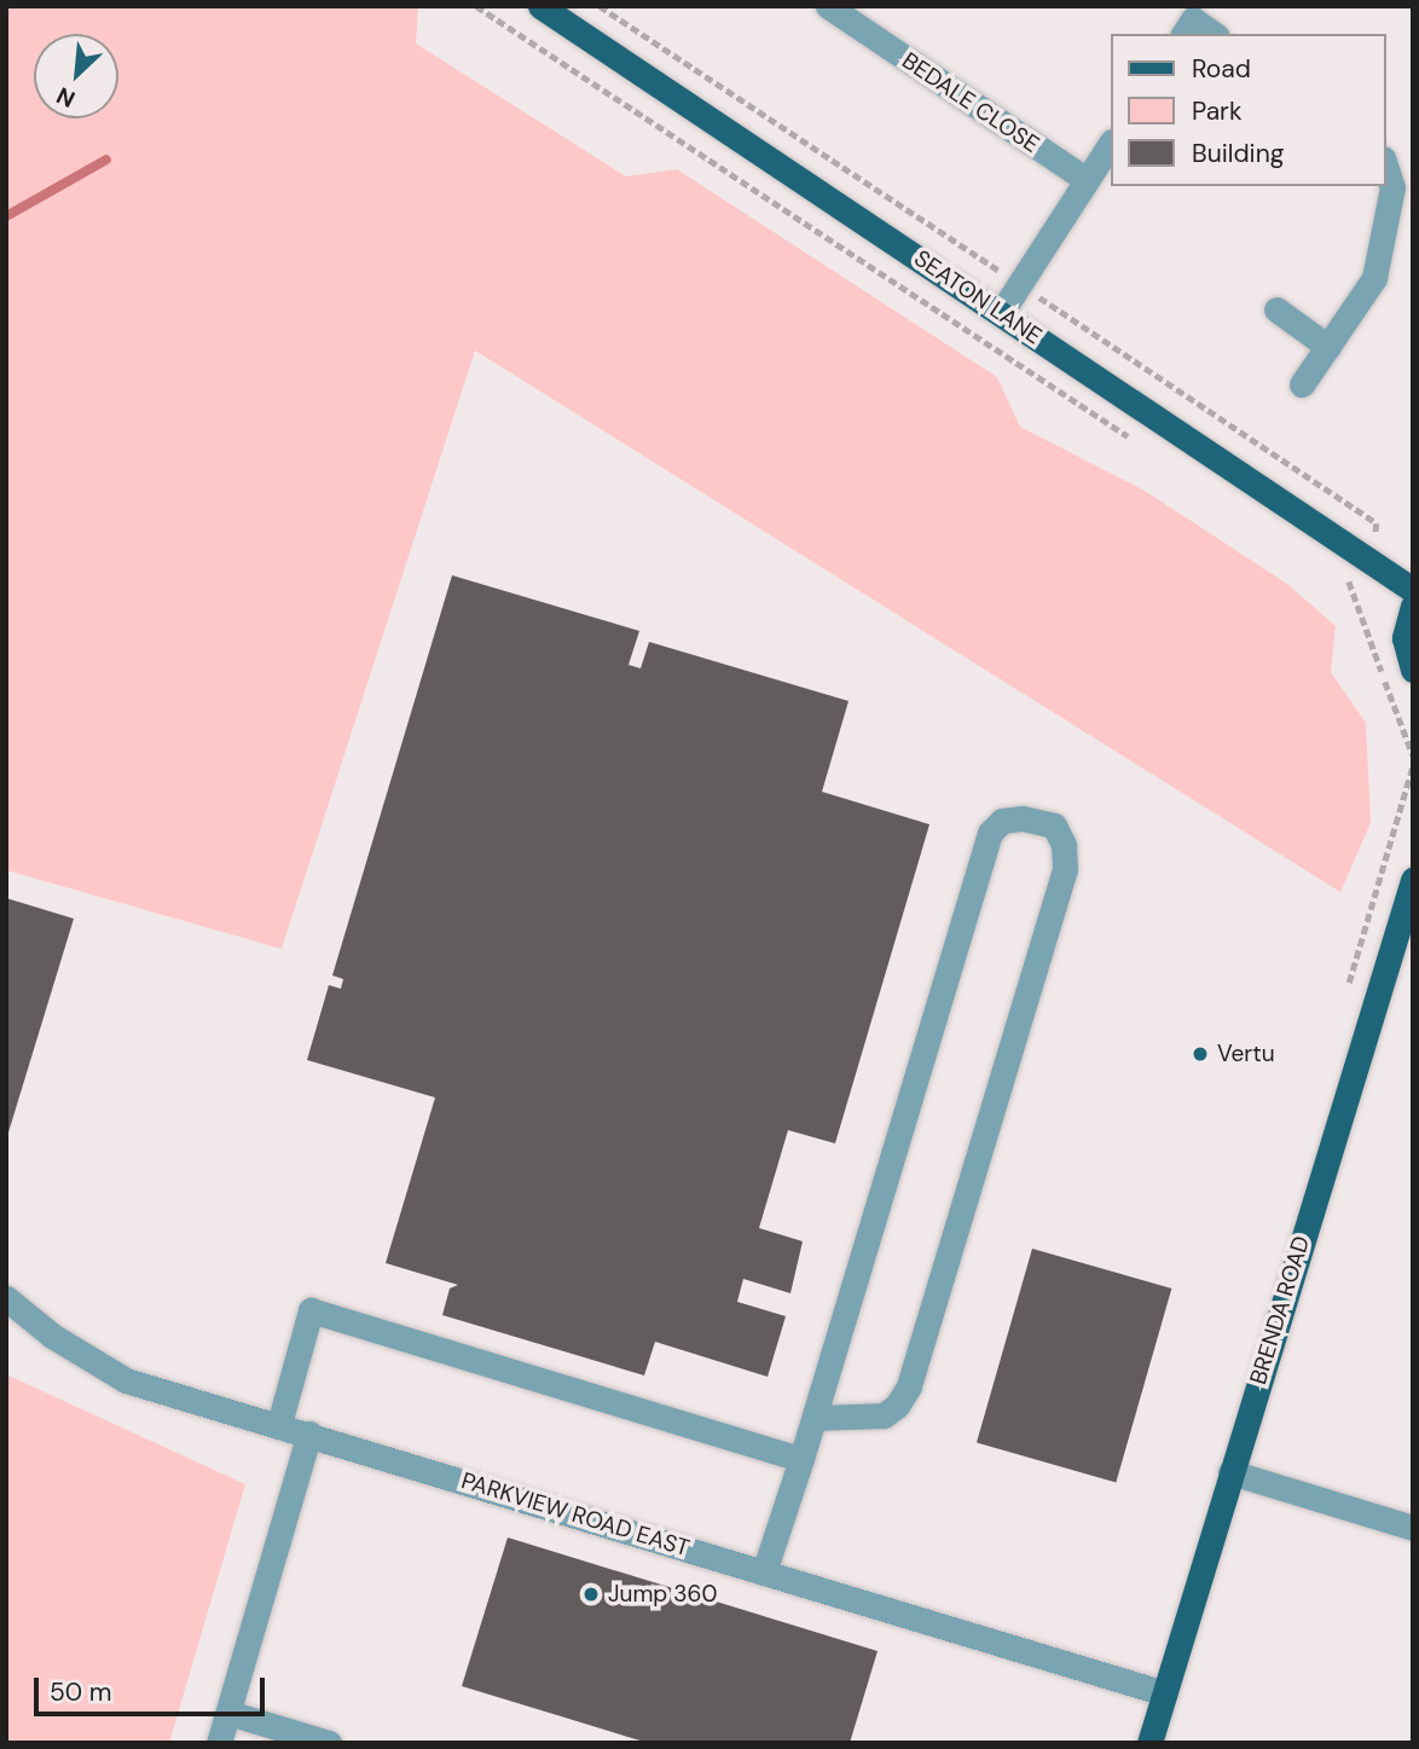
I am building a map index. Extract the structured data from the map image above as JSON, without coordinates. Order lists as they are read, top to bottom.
{
  "streets": {
    "main road": ["SEATON LANE", "BRENDA ROAD"],
    "street": ["BEDALE CLOSE", "PARKVIEW ROAD EAST"]
  },
  "crossings": [
    ["BRENDA ROAD", "PARKVIEW ROAD EAST"]
  ],
  "places": ["Vertu", "Jump 360"],
  "legend": ["Road", "Park", "Building"],
  "scale_bar": "50 m",
  "north": "bottom left"
}
